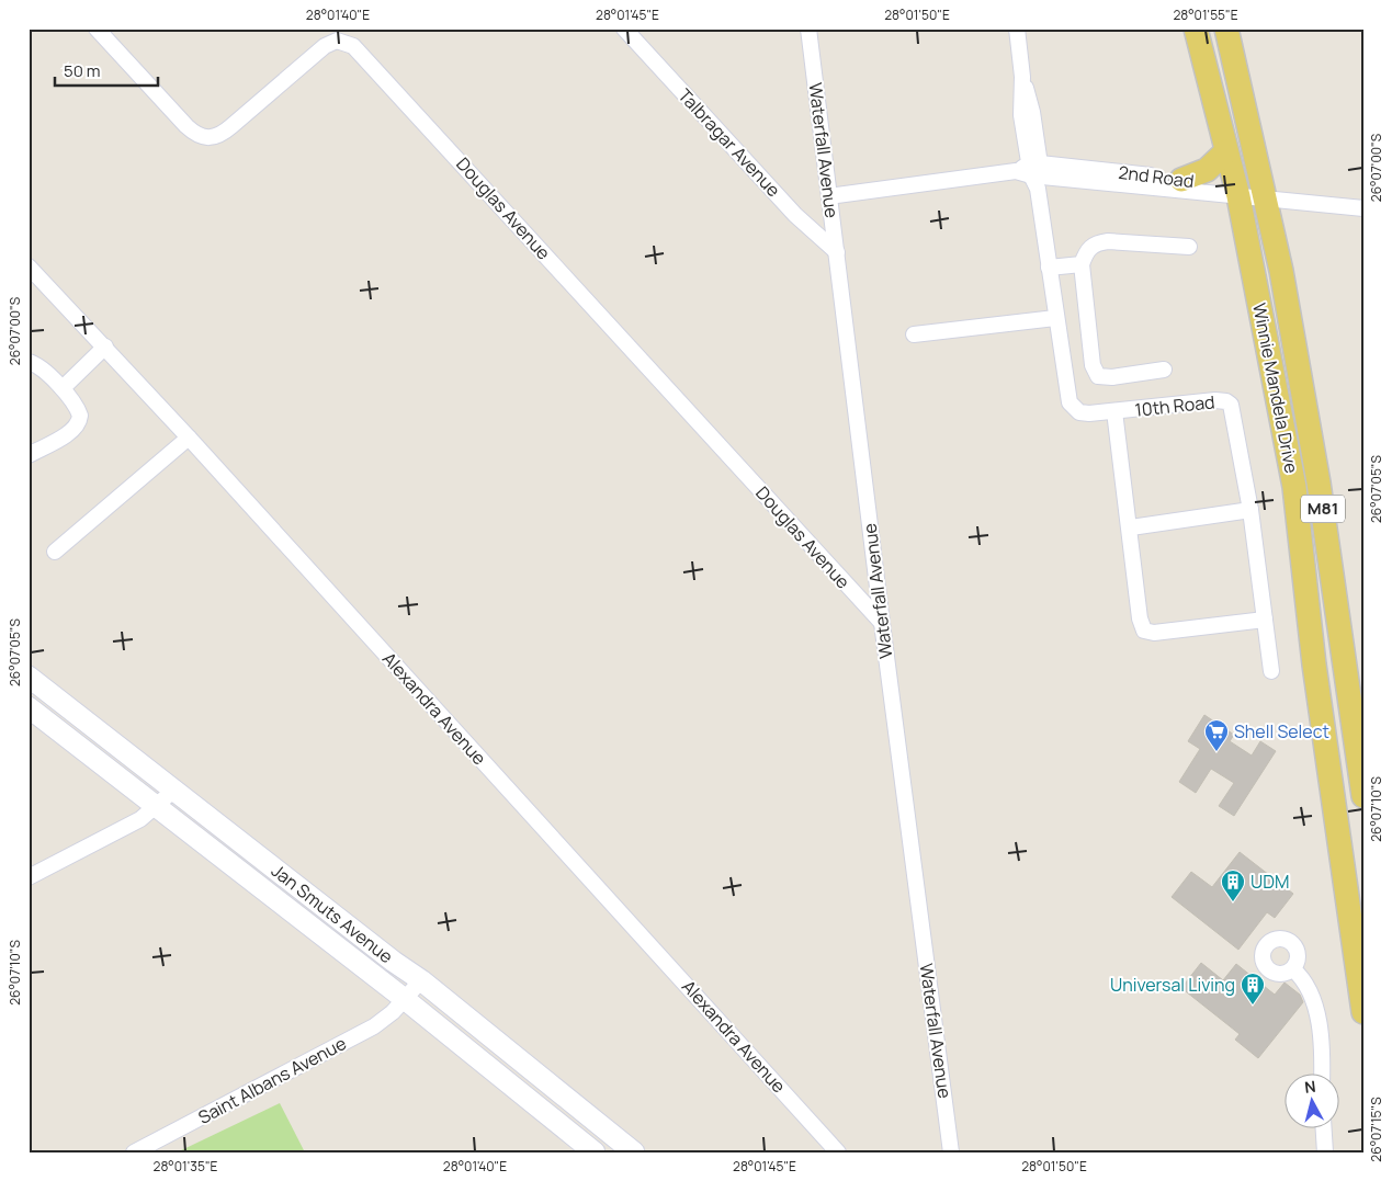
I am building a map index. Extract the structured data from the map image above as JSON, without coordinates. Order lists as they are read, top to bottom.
{
  "streets": {
    "main road": ["Winnie Mandela Drive", "M81", "Jan Smuts Avenue"],
    "street": [
      "Talbragar Avenue",
      "Waterfall Avenue",
      "2nd Road",
      "Douglas Avenue",
      "10th Road",
      "Alexandra Avenue",
      "Saint Albans Avenue"
    ]
  },
  "crossings": [
    ["Talbragar Avenue", "Waterfall Avenue"],
    ["Waterfall Avenue", "2nd Road"],
    ["Waterfall Avenue", "Douglas Avenue"],
    ["2nd Road", "Winnie Mandela Drive"],
    ["2nd Road", "10th Road"],
    ["Jan Smuts Avenue", "Saint Albans Avenue"]
  ],
  "places": {
    "supermarket": ["Shell Select"],
    "building": ["UDM", "Universal Living"]
  },
  "scale_bar": "50 m",
  "north": "top",
  "coordinates": [
    "28°01'40\"E",
    "28°01'45\"E",
    "28°01'50\"E",
    "28°01'55\"E",
    "26°07'00\"S",
    "26°07'05\"S",
    "26°07'10\"S",
    "26°07'15\"S",
    "28°01'35\"E"
  ]
}
